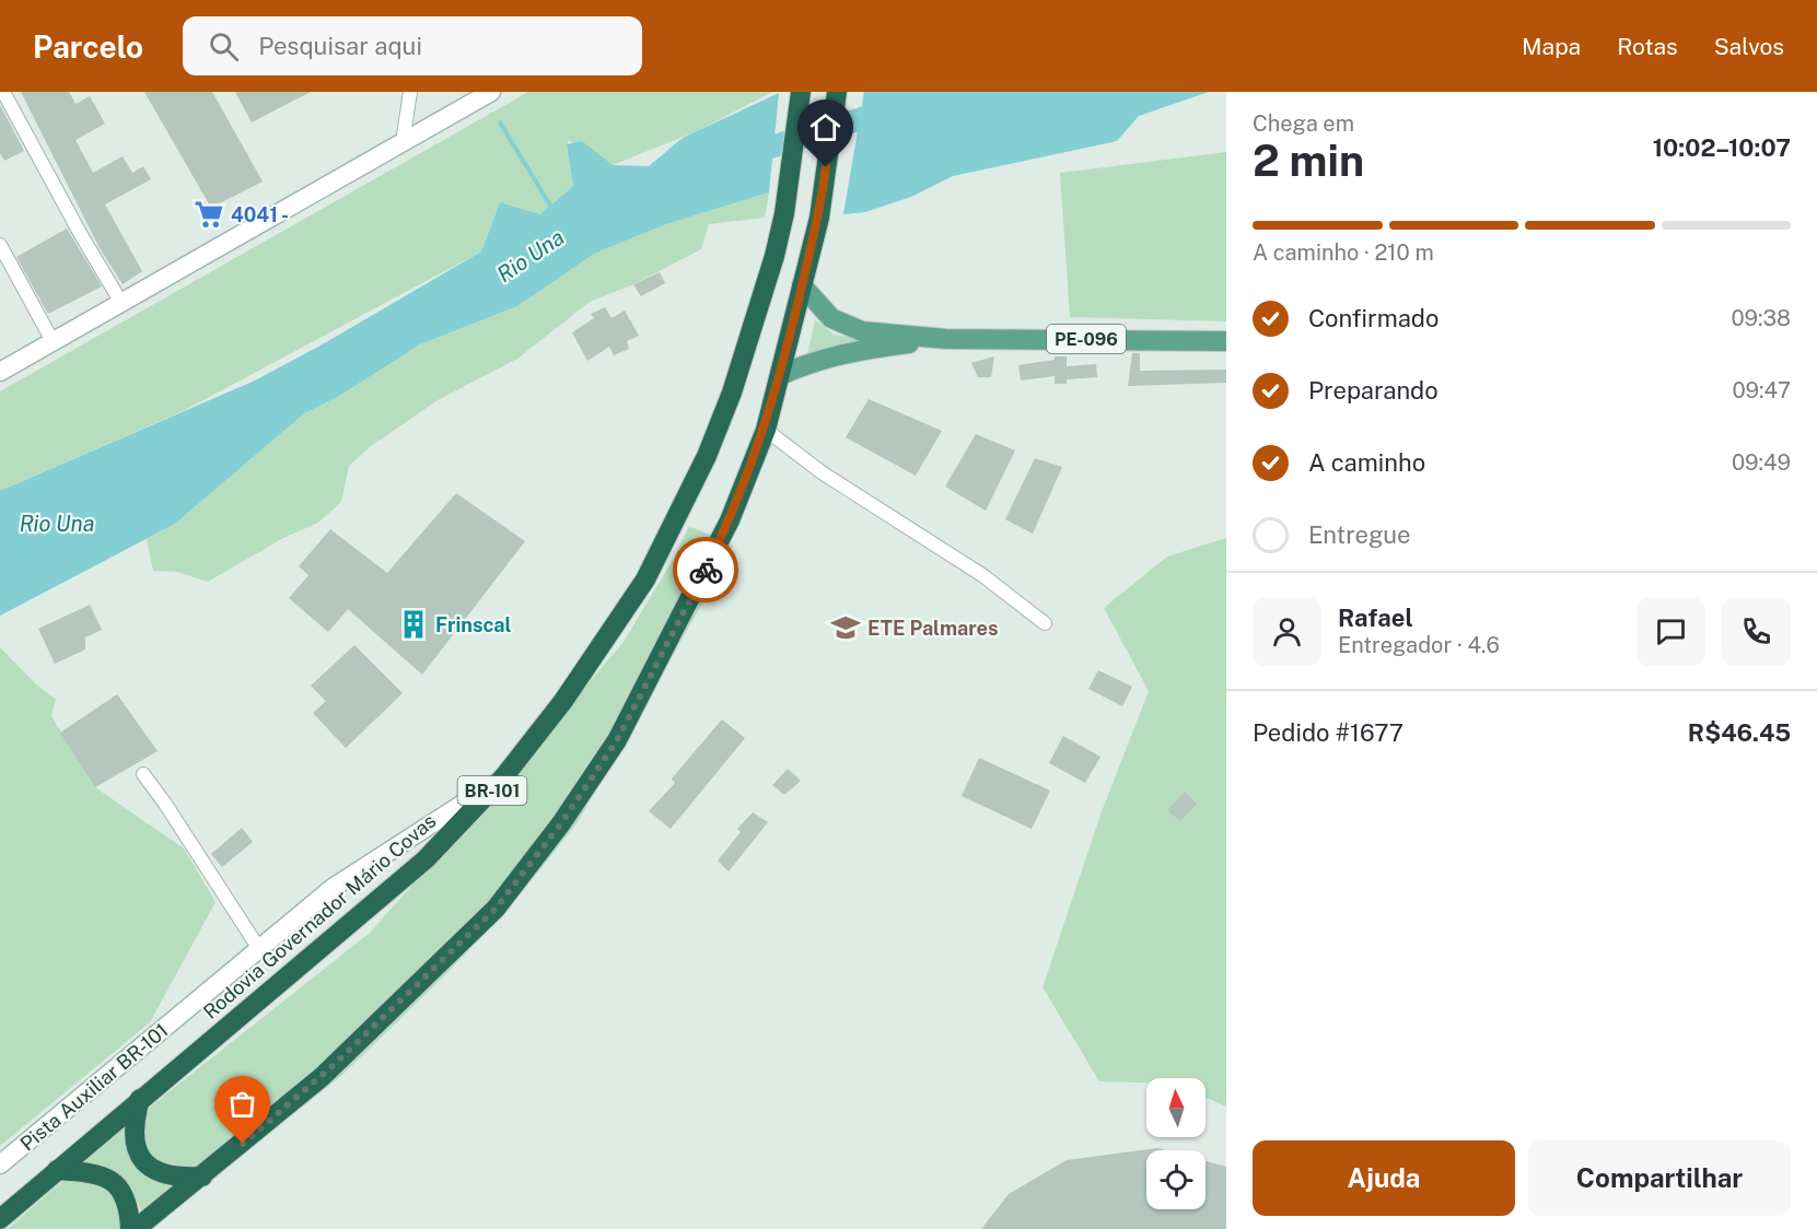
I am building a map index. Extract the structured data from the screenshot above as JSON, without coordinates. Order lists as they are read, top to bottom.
{
  "streets": {
    "highway": ["BR-101", "Rodovia Governador Mário Covas"],
    "main road": ["PE-096", "Pista Auxiliar BR-101"]
  },
  "crossings": [
    ["Rodovia Governador Mário Covas", "Pista Auxiliar BR-101"]
  ],
  "water": ["Rio Una"],
  "places": {
    "supermarket": ["4041 -"],
    "building": ["Frinscal"],
    "school or university": ["ETE Palmares"]
  },
  "north": "top",
  "page": {
    "header": "Parcelo",
    "search": "Pesquisar aqui",
    "nav": ["Mapa", "Rotas", "Salvos"],
    "heading": ["2 min", "Chega em", "10:02–10:07"],
    "panel": [
      "Rafael",
      "Entregador · 4.6",
      "Pedido #1677",
      "R$46.45"
    ],
    "bar": "A caminho · 210 m",
    "list": [
      ["Confirmado", "09:38"],
      ["Preparando", "09:47"],
      ["A caminho", "09:49"],
      "Entregue"
    ],
    "buttons": ["Ajuda", "Compartilhar"]
  }
}
